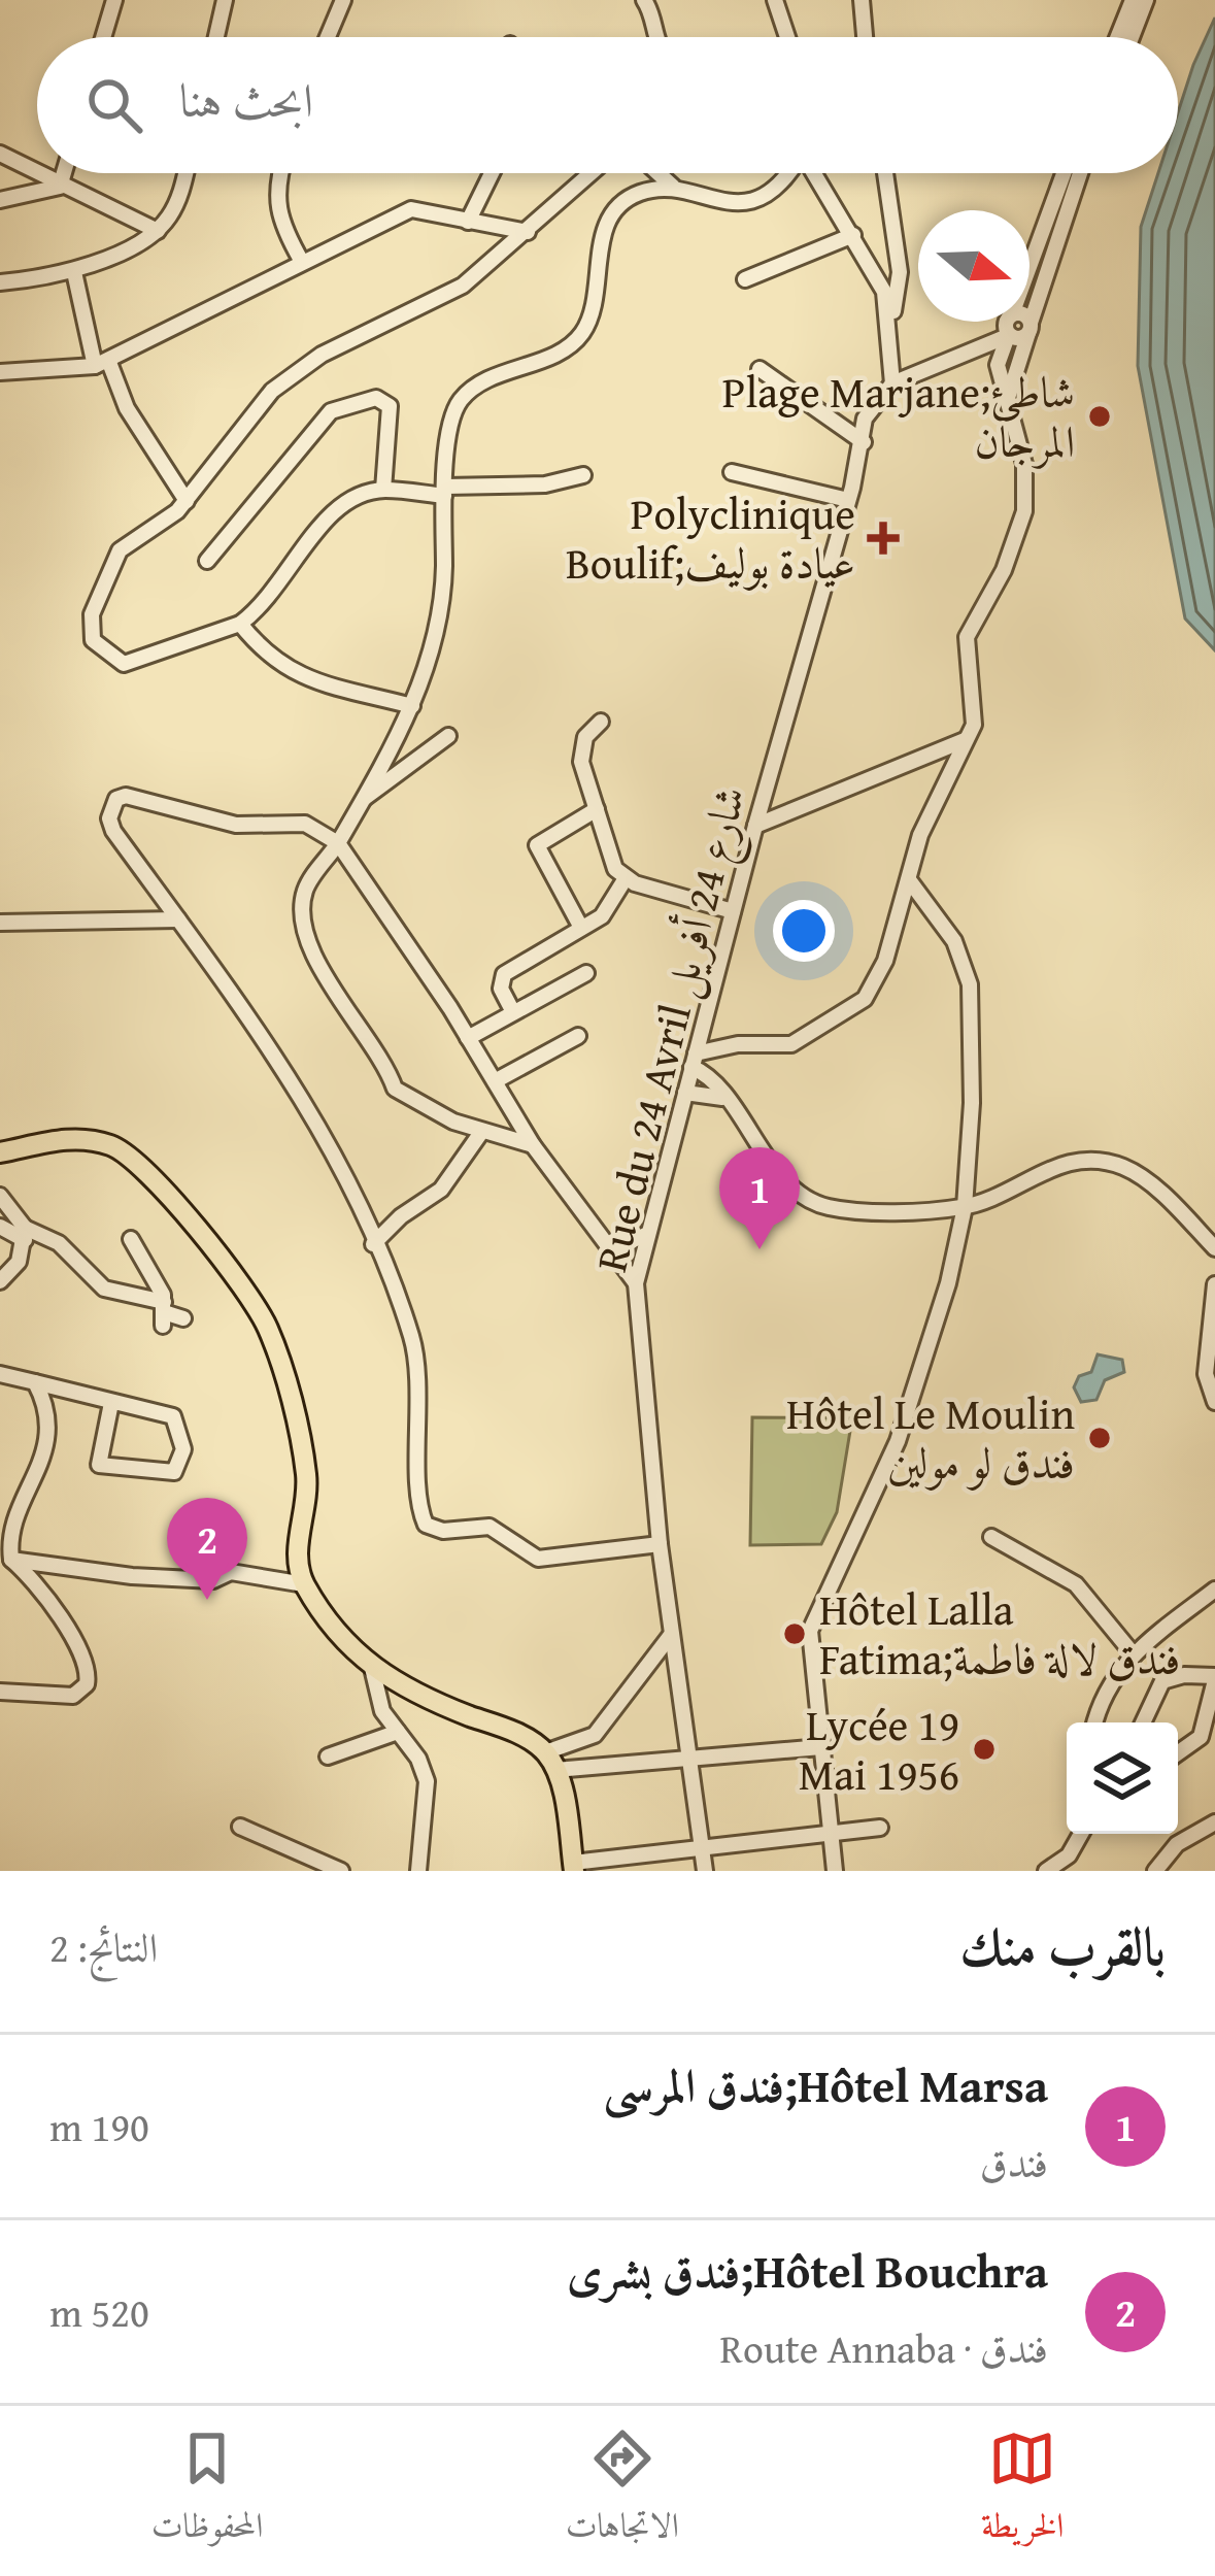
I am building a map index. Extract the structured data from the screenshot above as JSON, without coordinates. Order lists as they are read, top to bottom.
{
  "streets": {
    "street": ["Rue du 24 Avril شارع 24 أفريل"]
  },
  "places": {
    "other": [
      "Plage Marjane;شاطئ المرجان",
      "Hôtel Le Moulin فندق لو مولين",
      "Hôtel Lalla Fatima;فندق لالة فاطمة",
      "Lycée 19 Mai 1956"
    ],
    "health": ["Polyclinique Boulif;عيادة بوليف"]
  },
  "north": "right",
  "page": {
    "search": "ابحث هنا",
    "pins": ["1", "2"],
    "heading": ["بالقرب منك", "النتائج: 2"],
    "list": [
      {
        "mark": "1",
        "name": "Hôtel Marsa;فندق المرسى",
        "note": "فندق",
        "value": "190 m"
      },
      {
        "mark": "2",
        "name": "Hôtel Bouchra;فندق بشرى",
        "note": "فندق · Route Annaba",
        "value": "520 m"
      }
    ],
    "nav": ["الخريطة", "الاتجاهات", "المحفوظات"]
  }
}
